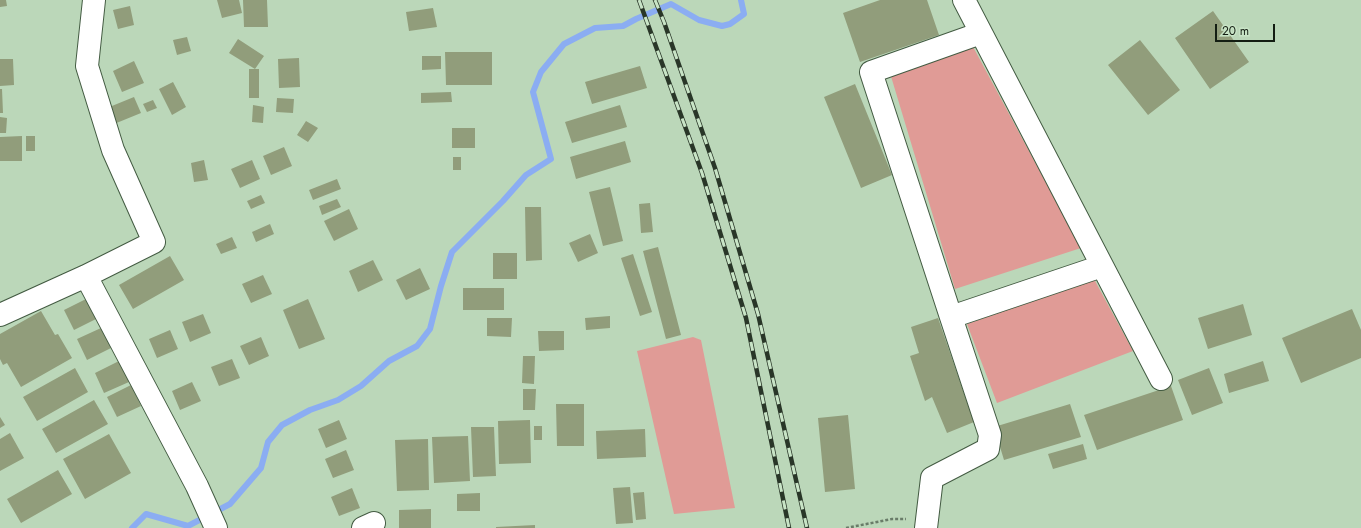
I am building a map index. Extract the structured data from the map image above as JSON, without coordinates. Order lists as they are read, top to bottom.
{
  "scale_bar": "20 m"
}
